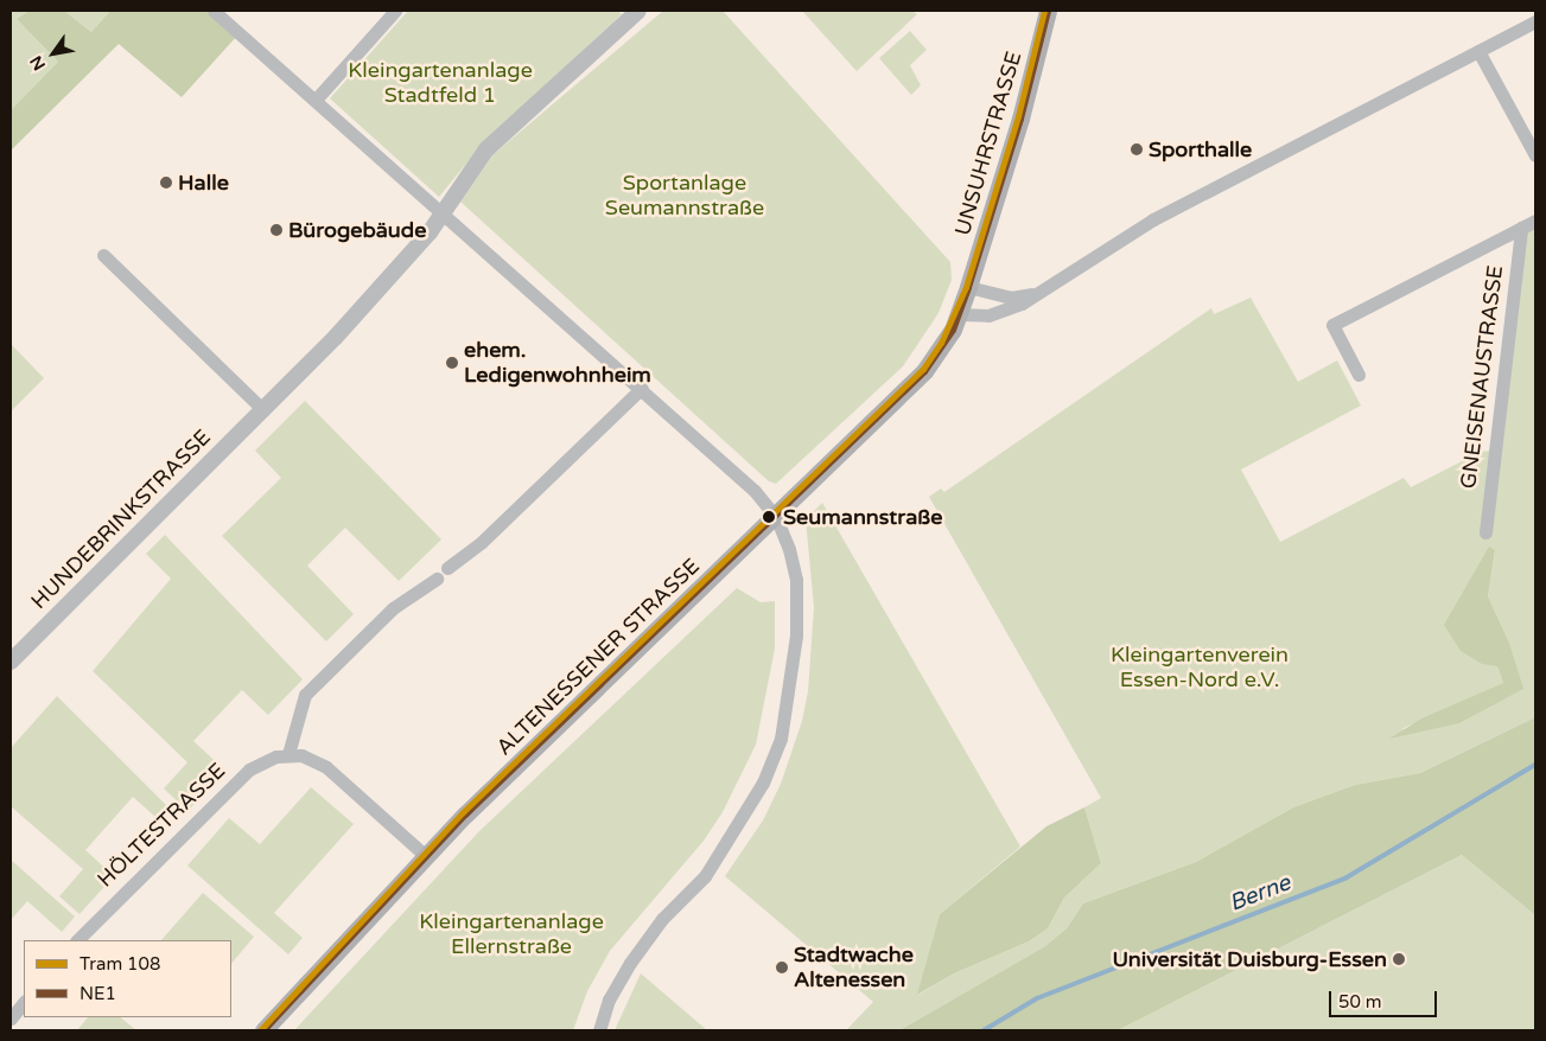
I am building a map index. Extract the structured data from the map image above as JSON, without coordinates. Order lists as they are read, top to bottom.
{
  "streets": {
    "main road": ["UNSUHRSTRASSE", "ALTENESSENER STRASSE"],
    "street": ["GNEISENAUSTRASSE", "HUNDEBRINKSTRASSE", "HÖLTESTRASSE"]
  },
  "crossings": [
    ["UNSUHRSTRASSE", "ALTENESSENER STRASSE"]
  ],
  "water": ["Berne"],
  "parks": [
    "Kleingartenanlage Stadtfeld 1",
    "Sportanlage Seumannstraße",
    "Kleingartenverein Essen-Nord e.V.",
    "Kleingartenanlage Ellernstraße"
  ],
  "places": [
    "Sporthalle",
    "Halle",
    "Bürogebäude",
    "ehem. Ledigenwohnheim",
    "Seumannstraße",
    "Universität Duisburg-Essen",
    "Stadtwache Altenessen"
  ],
  "lines": ["tram line 108", "transit line NE1"],
  "legend": ["Tram 108", "NE1"],
  "scale_bar": "50 m",
  "north": "bottom left"
}
